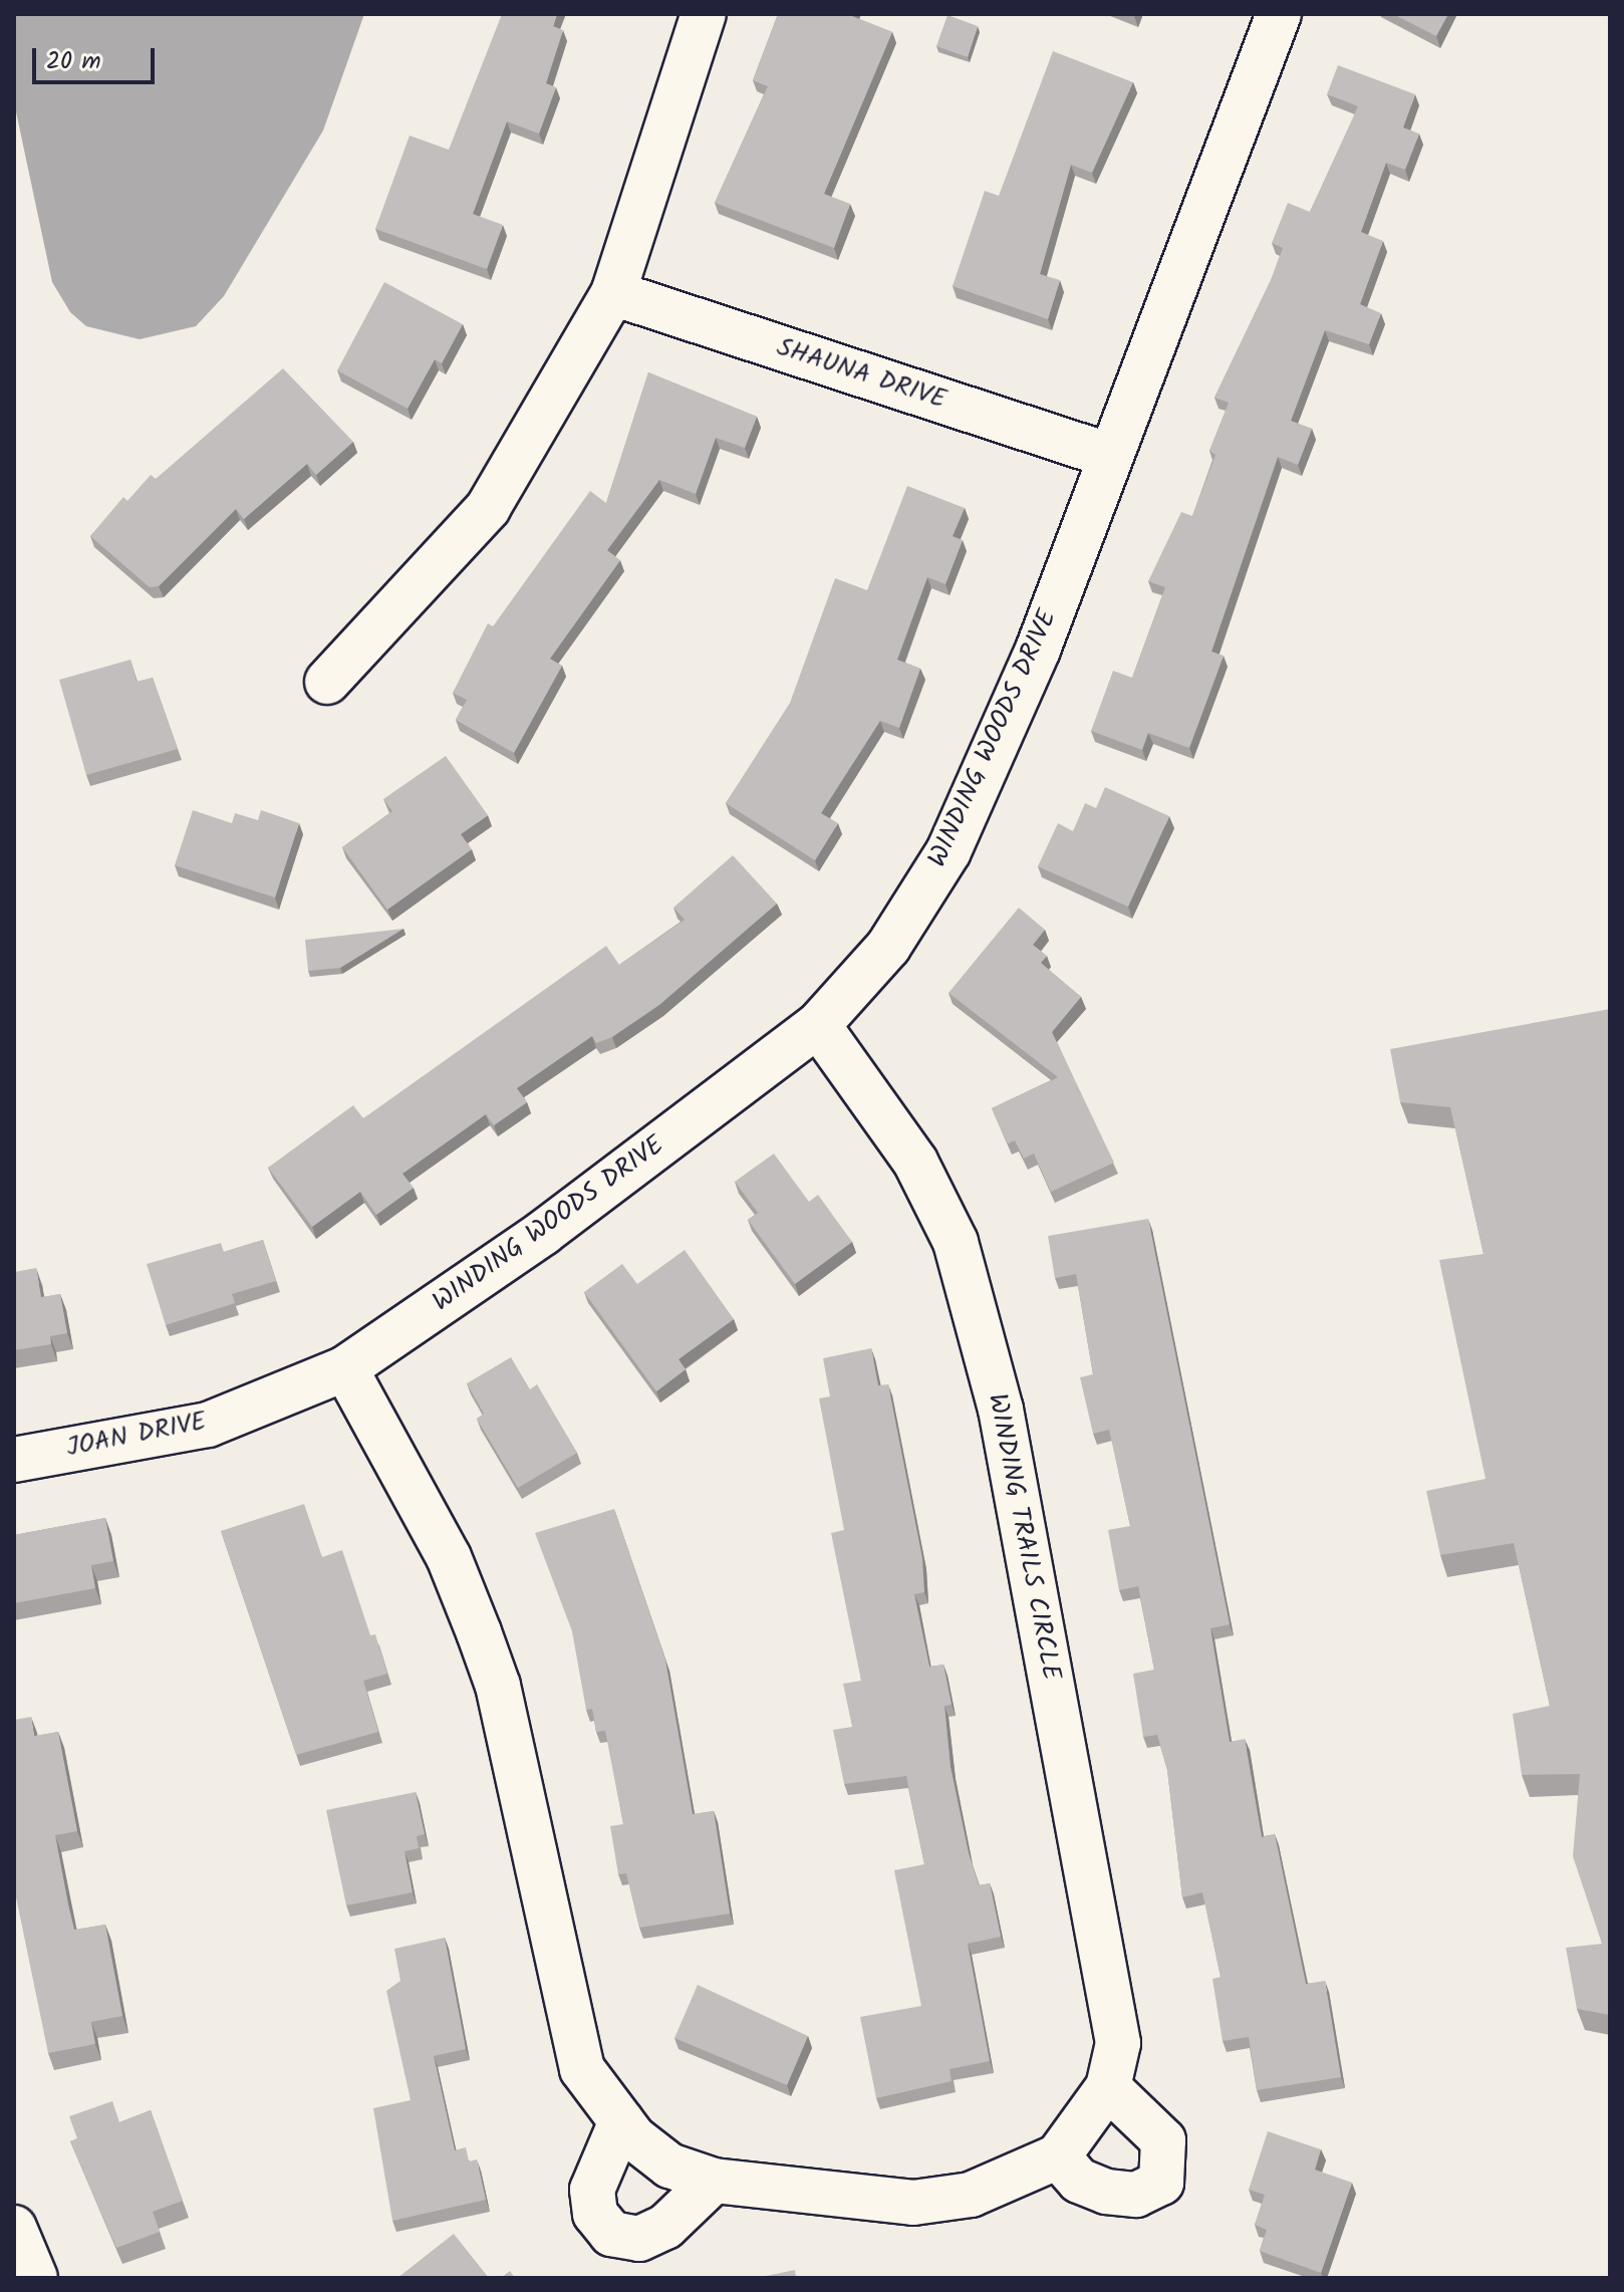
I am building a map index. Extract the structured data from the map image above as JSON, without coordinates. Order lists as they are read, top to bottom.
{
  "streets": {
    "street": [
      "SHAUNA DRIVE",
      "WINDING WOODS DRIVE",
      "JOAN DRIVE",
      "WINDING TRAILS CIRCLE"
    ]
  },
  "crossings": [
    ["SHAUNA DRIVE", "WINDING WOODS DRIVE"],
    ["WINDING WOODS DRIVE", "JOAN DRIVE"],
    ["WINDING WOODS DRIVE", "WINDING TRAILS CIRCLE"],
    ["JOAN DRIVE", "WINDING TRAILS CIRCLE"]
  ],
  "scale_bar": "20 m"
}
